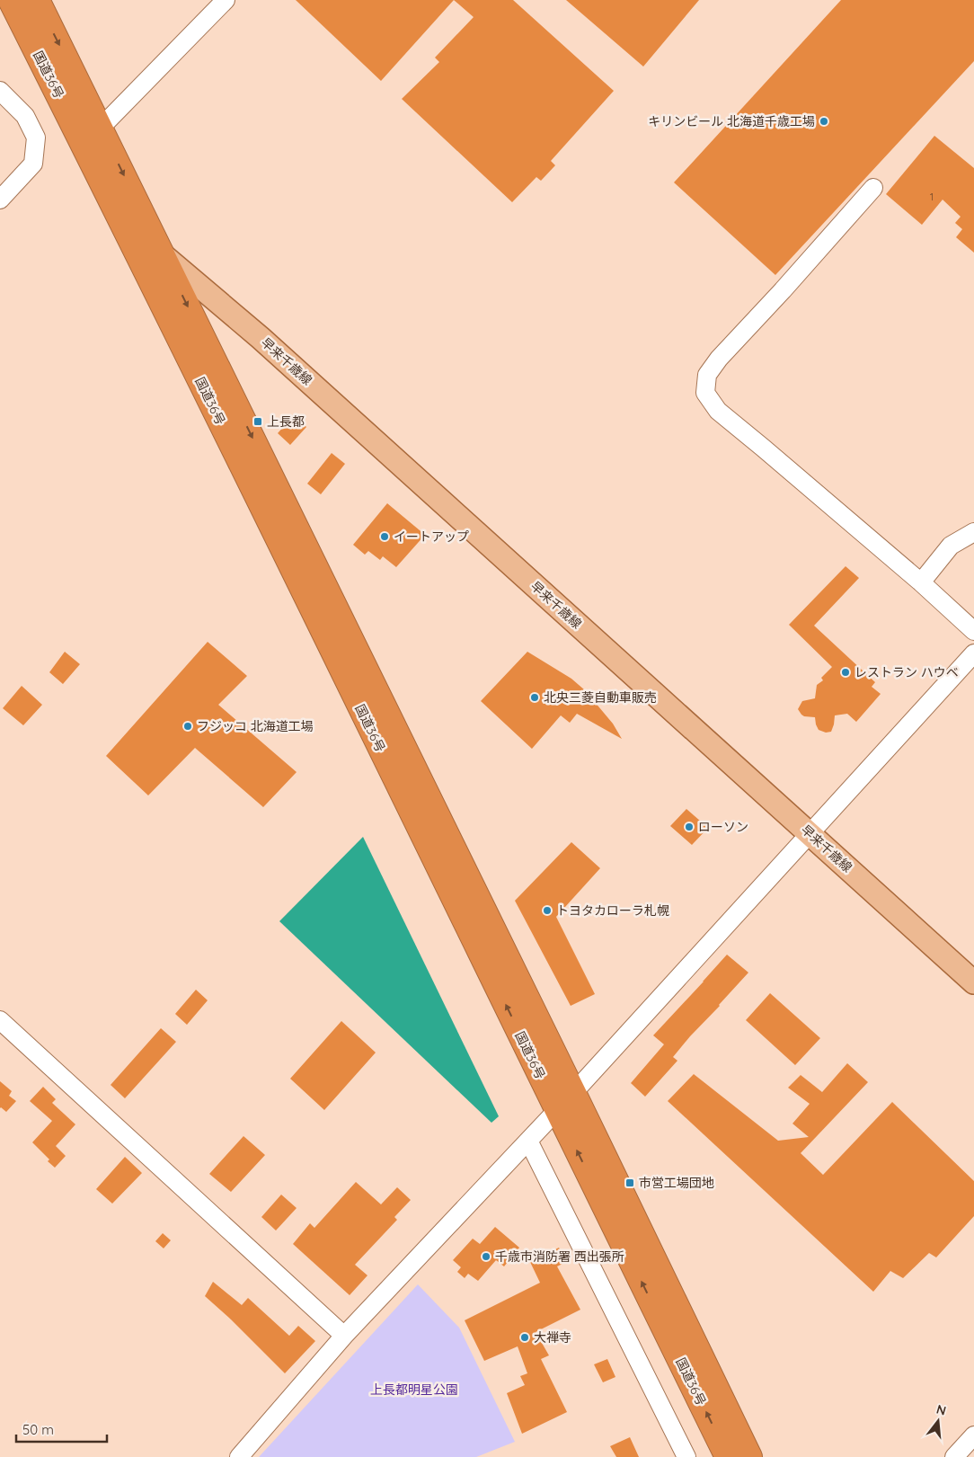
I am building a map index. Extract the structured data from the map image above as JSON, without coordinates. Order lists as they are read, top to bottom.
{
  "streets": {
    "highway": ["国道36号"],
    "main road": ["早来千歳線"]
  },
  "crossings": [
    ["国道36号", "早来千歳線"]
  ],
  "parks": ["上長都明星公園"],
  "places": {
    "other": [
      "キリンビール 北海道千歳工場",
      "イートアップ",
      "レストラン ハウベ",
      "北央三菱自動車販売",
      "フジッコ 北海道工場",
      "ローソン",
      "トヨタカローラ札幌",
      "千歳市消防署 西出張所",
      "大禅寺"
    ],
    "transit": ["上長都", "市営工場団地"]
  },
  "house_numbers": ["1"],
  "scale_bar": "50 m",
  "north": "top"
}
